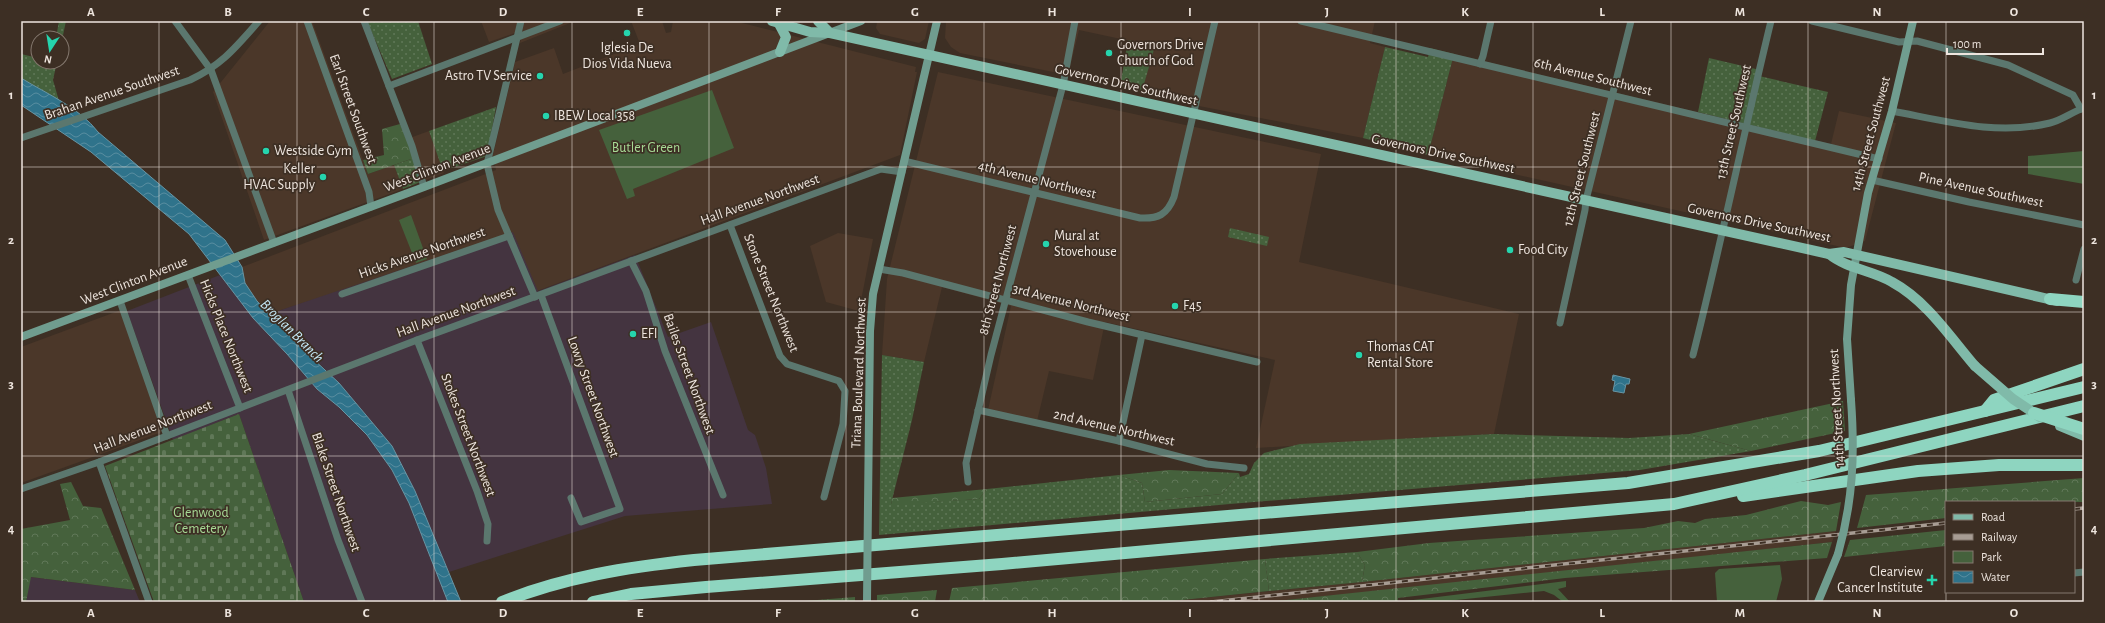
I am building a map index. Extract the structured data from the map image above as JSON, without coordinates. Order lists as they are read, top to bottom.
{
  "streets": {
    "main road": ["Governors Drive Southwest"],
    "street": [
      "6th Avenue Southwest",
      "Brahan Avenue Southwest",
      "Earl Street Southwest",
      "13th Street Southwest",
      "14th Street Southwest",
      "West Clinton Avenue",
      "12th Street Southwest",
      "4th Avenue Northwest",
      "Pine Avenue Southwest",
      "Hall Avenue Northwest",
      "Hicks Avenue Northwest",
      "8th Street Northwest",
      "Stone Street Northwest",
      "3rd Avenue Northwest",
      "Hicks Place Northwest",
      "Triana Boulevard Northwest",
      "Bailes Street Northwest",
      "Lowry Street Northwest",
      "14th Street Northwest",
      "2nd Avenue Northwest",
      "Stokes Street Northwest",
      "Blake Street Northwest"
    ]
  },
  "crossings": [
    ["6th Avenue Southwest", "13th Street Southwest"],
    ["6th Avenue Southwest", "14th Street Southwest"],
    ["6th Avenue Southwest", "12th Street Southwest"],
    ["Governors Drive Southwest", "13th Street Southwest"],
    ["Governors Drive Southwest", "14th Street Southwest"],
    ["Governors Drive Southwest", "West Clinton Avenue"],
    ["Governors Drive Southwest", "12th Street Southwest"],
    ["Governors Drive Southwest", "4th Avenue Northwest"],
    ["Governors Drive Southwest", "8th Street Northwest"],
    ["Governors Drive Southwest", "Triana Boulevard Northwest"],
    ["Governors Drive Southwest", "14th Street Northwest"],
    ["Earl Street Southwest", "West Clinton Avenue"],
    ["14th Street Southwest", "Pine Avenue Southwest"],
    ["14th Street Southwest", "14th Street Northwest"],
    ["West Clinton Avenue", "Hicks Place Northwest"],
    ["West Clinton Avenue", "Lowry Street Northwest"],
    ["4th Avenue Northwest", "8th Street Northwest"],
    ["4th Avenue Northwest", "Triana Boulevard Northwest"],
    ["Hall Avenue Northwest", "Stone Street Northwest"],
    ["Hall Avenue Northwest", "Hicks Place Northwest"],
    ["Hall Avenue Northwest", "Triana Boulevard Northwest"],
    ["Hall Avenue Northwest", "Bailes Street Northwest"],
    ["Hall Avenue Northwest", "Lowry Street Northwest"],
    ["Hall Avenue Northwest", "Stokes Street Northwest"],
    ["Hall Avenue Northwest", "Blake Street Northwest"],
    ["Hicks Avenue Northwest", "Lowry Street Northwest"],
    ["8th Street Northwest", "3rd Avenue Northwest"],
    ["8th Street Northwest", "2nd Avenue Northwest"],
    ["3rd Avenue Northwest", "Triana Boulevard Northwest"]
  ],
  "water": ["Broglan Branch"],
  "parks": ["Butler Green", "Glenwood Cemetery"],
  "places": {
    "other": [
      "Iglesia De Dios Vida Nueva",
      "Governors Drive Church of God",
      "Astro TV Service",
      "IBEW Local 358",
      "Westside Gym",
      "Keller HVAC Supply",
      "Mural at Stovehouse",
      "Food City",
      "F45",
      "EFI",
      "Thomas CAT Rental Store"
    ],
    "health": ["Clearview Cancer Institute"]
  },
  "legend": [
    "Road",
    "Railway",
    "Park",
    "Water"
  ],
  "scale_bar": "100 m",
  "north": "bottom",
  "grid": {
    "columns": [
      "A",
      "B",
      "C",
      "D",
      "E",
      "F",
      "G",
      "H",
      "I",
      "J",
      "K",
      "L",
      "M",
      "N",
      "O"
    ],
    "rows": [
      "1",
      "2",
      "3",
      "4"
    ]
  }
}
